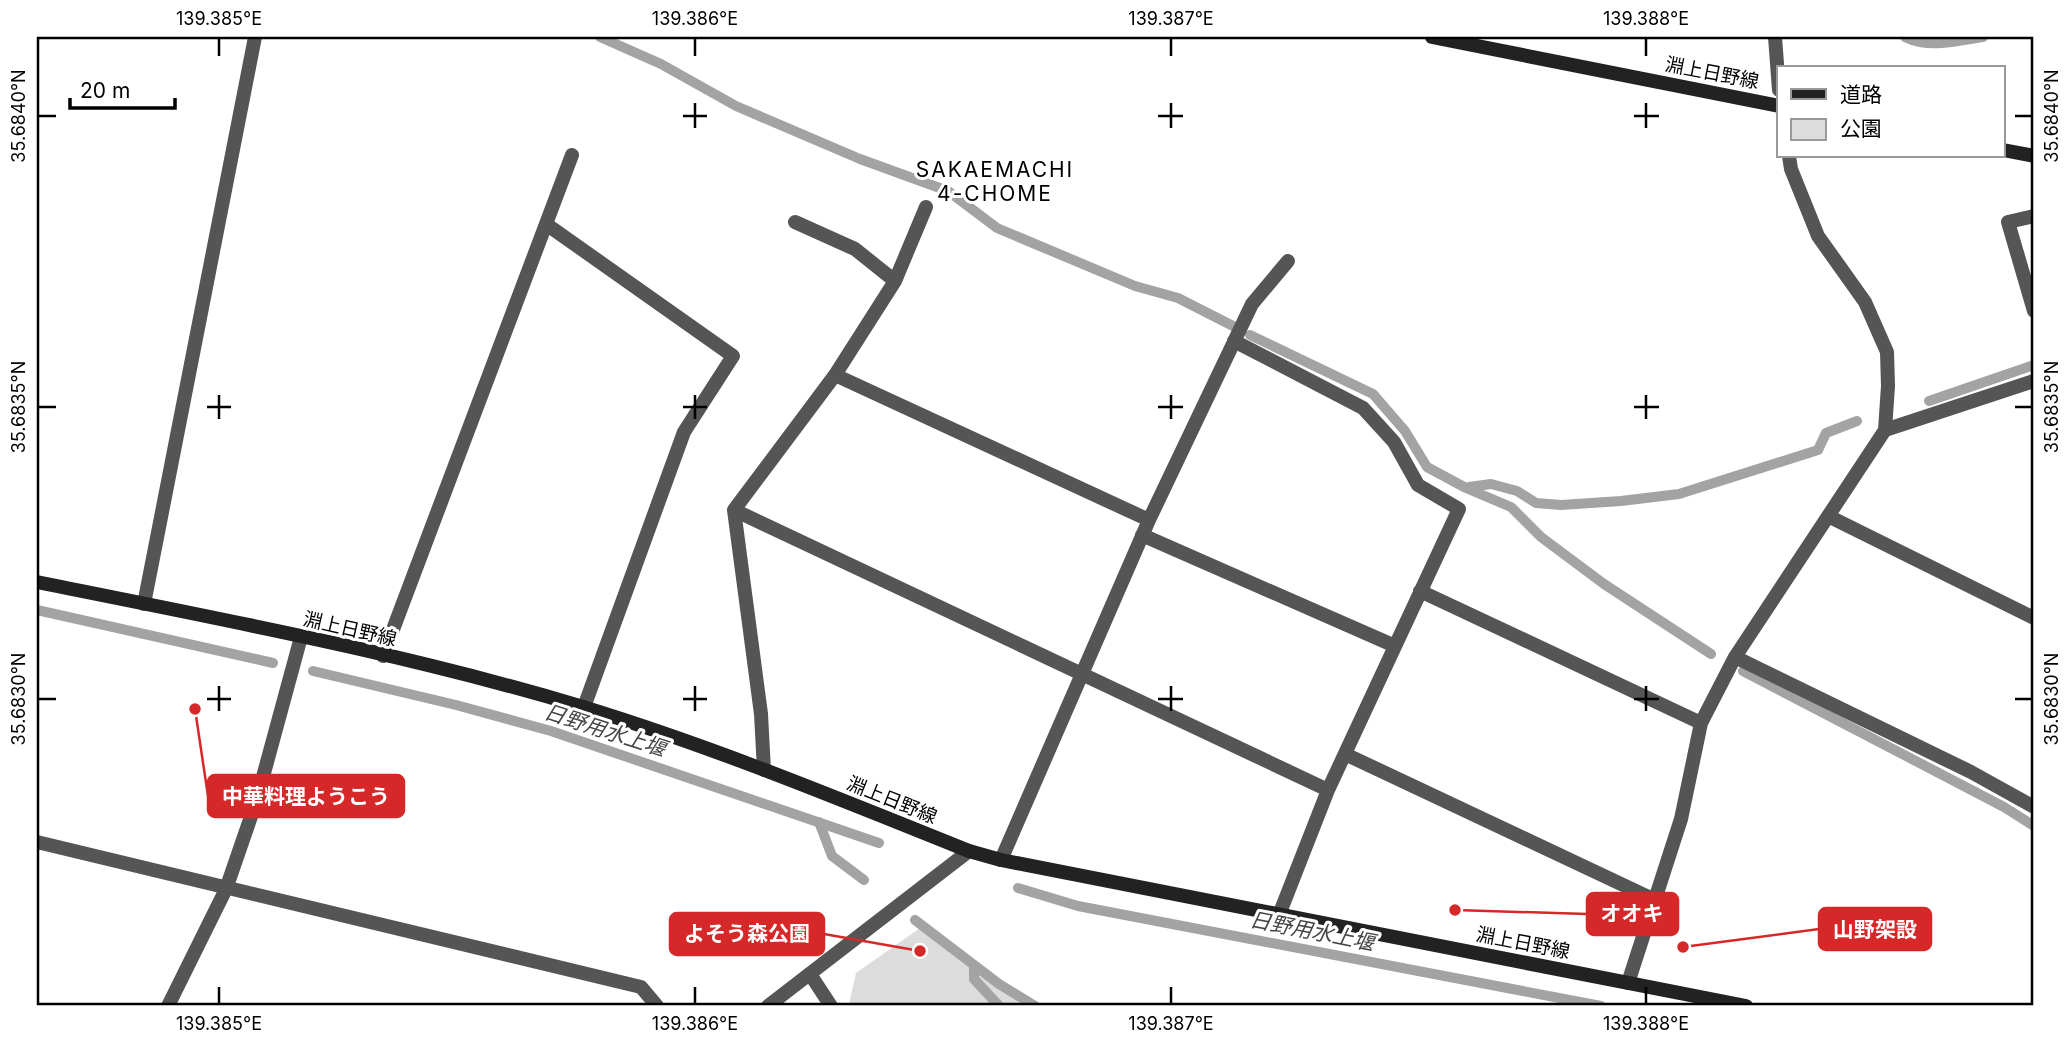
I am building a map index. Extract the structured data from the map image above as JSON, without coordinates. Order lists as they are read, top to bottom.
{
  "streets": {
    "main road": ["淵上日野線"]
  },
  "districts": ["SAKAEMACHI 4-CHOME"],
  "water": ["日野用水上堰"],
  "places": [
    "中華料理ようこう",
    "オオキ",
    "山野架設",
    "よそう森公園"
  ],
  "legend": ["道路", "公園"],
  "scale_bar": "20 m",
  "coordinates": [
    "139.385°E",
    "139.386°E",
    "139.387°E",
    "139.388°E",
    "35.6840°N",
    "35.6835°N",
    "35.6830°N"
  ]
}
